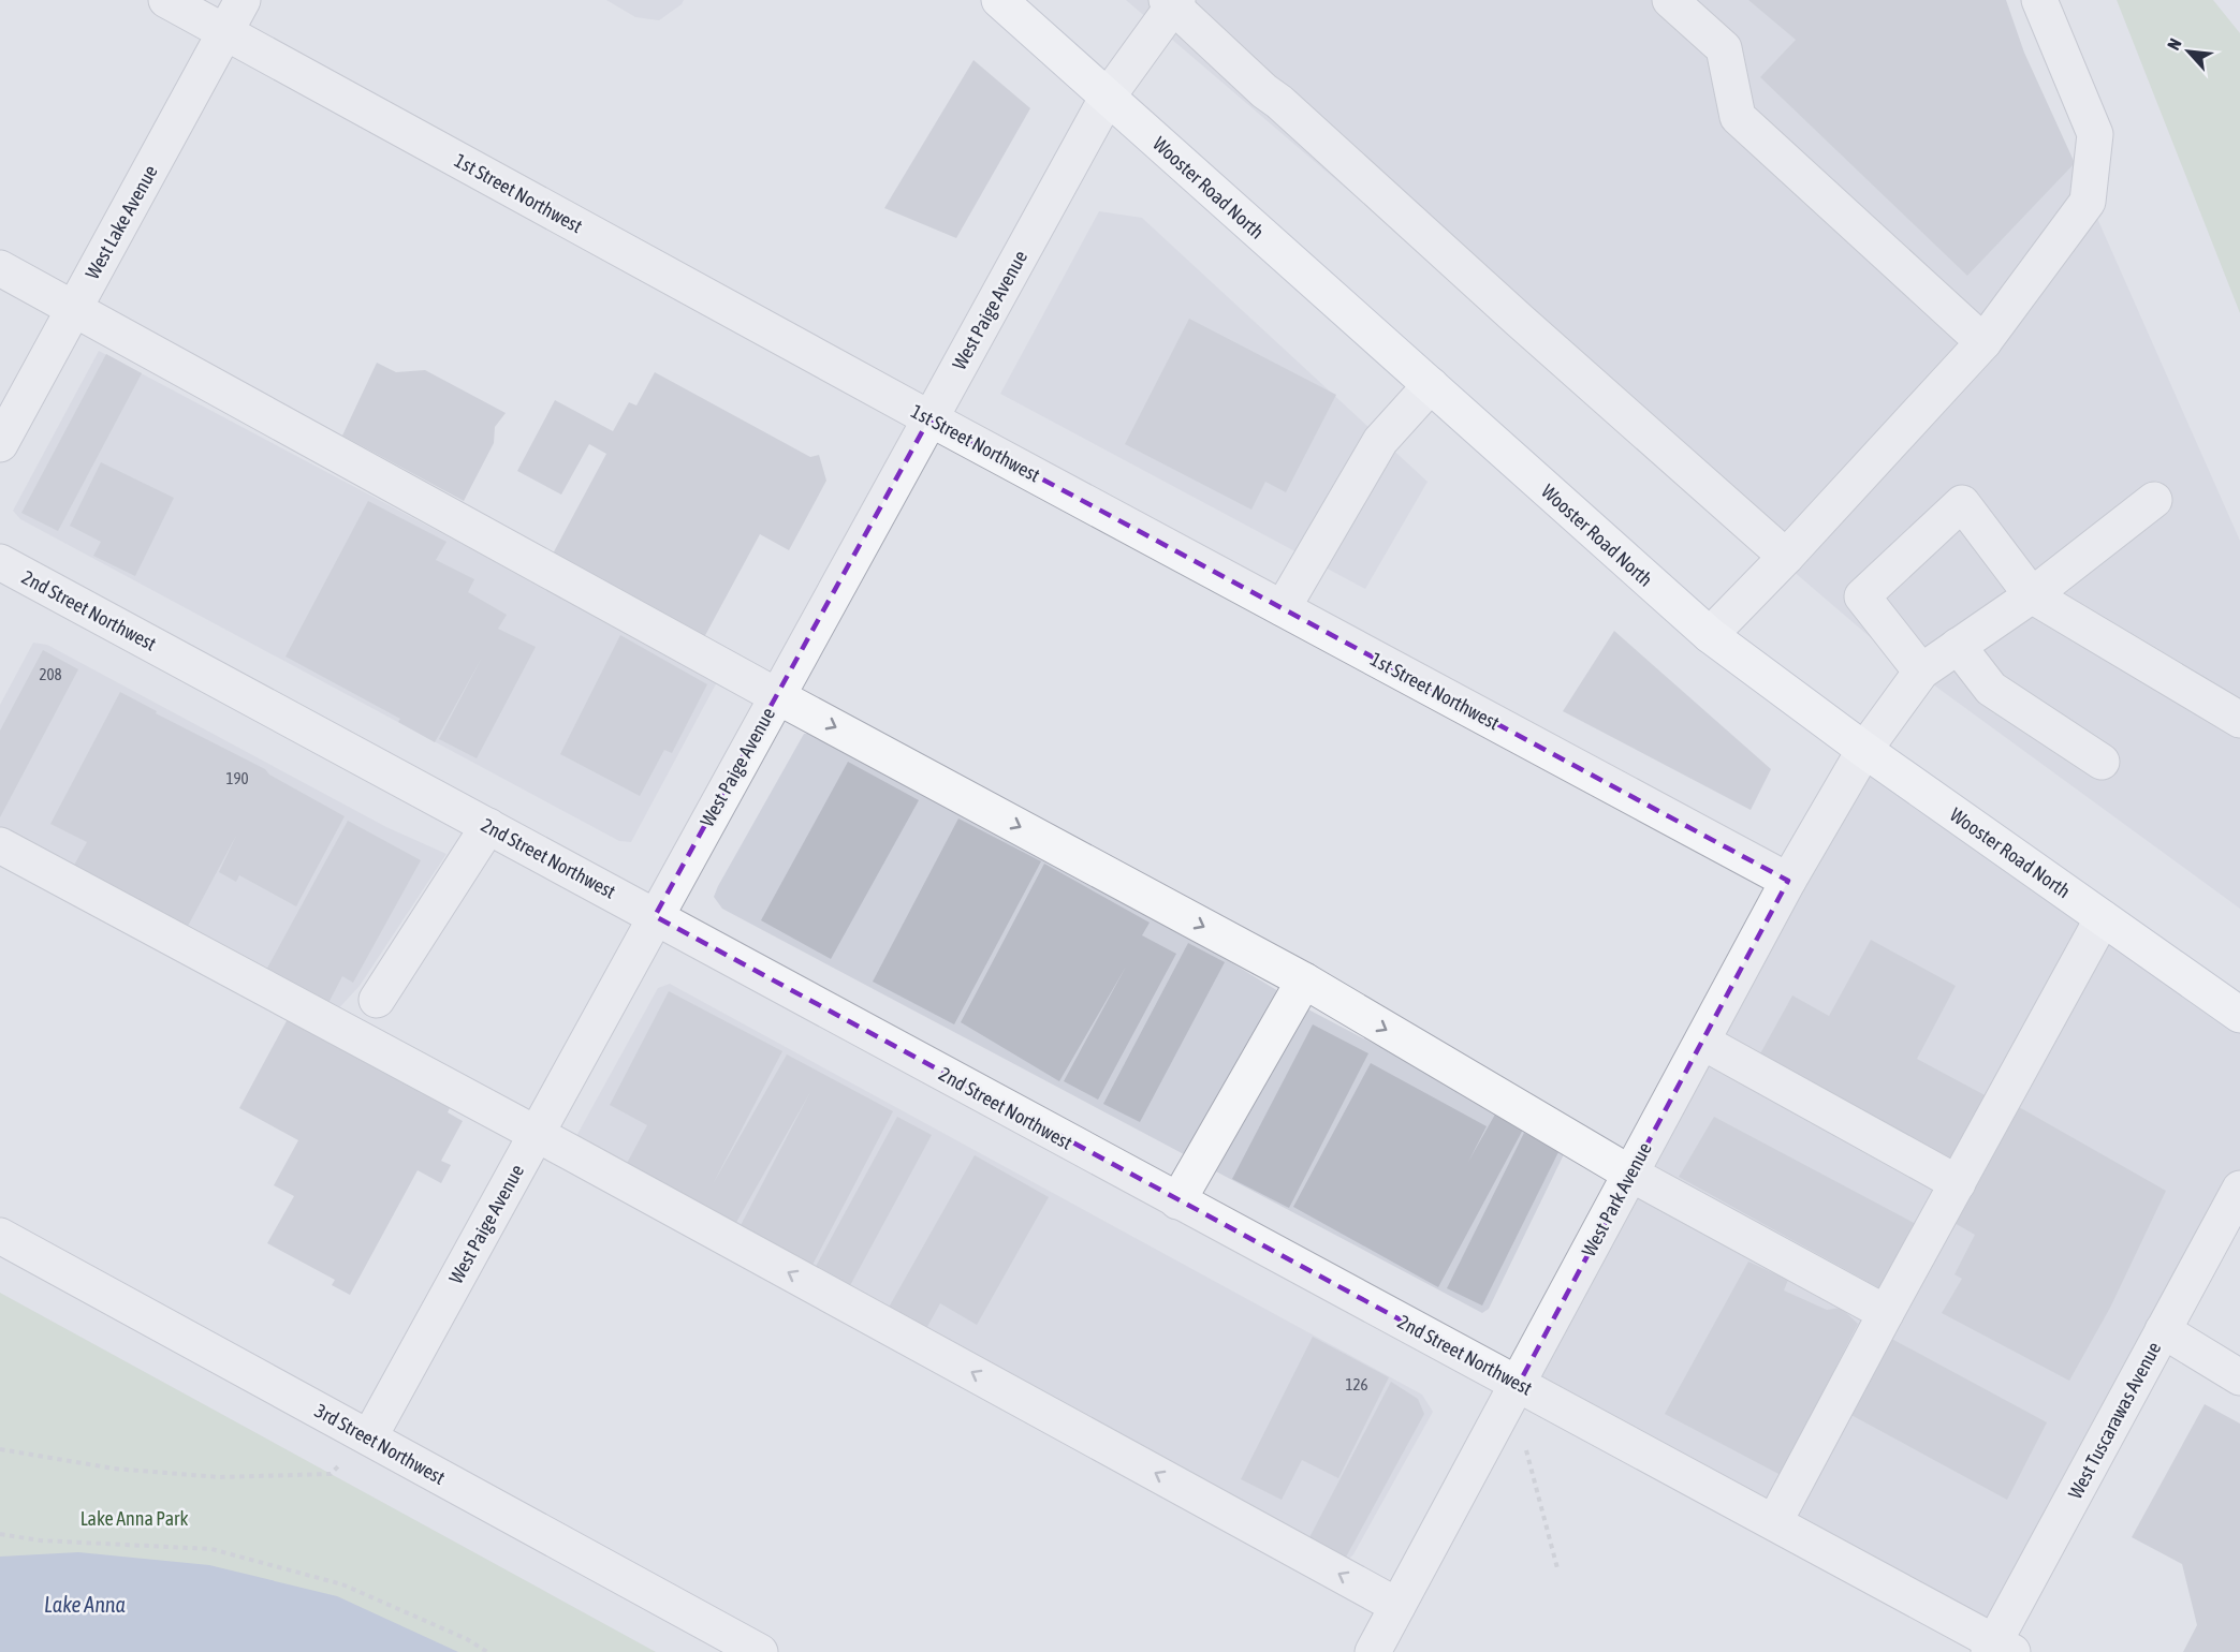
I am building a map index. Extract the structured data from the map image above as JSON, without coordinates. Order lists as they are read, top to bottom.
{
  "streets": {
    "main road": ["Wooster Road North"],
    "street": [
      "1st Street Northwest",
      "West Lake Avenue",
      "West Paige Avenue",
      "2nd Street Northwest",
      "West Park Avenue",
      "West Tuscarawas Avenue",
      "3rd Street Northwest"
    ]
  },
  "crossings": [
    ["Wooster Road North", "West Paige Avenue"],
    ["Wooster Road North", "West Park Avenue"],
    ["1st Street Northwest", "West Lake Avenue"],
    ["1st Street Northwest", "West Paige Avenue"],
    ["1st Street Northwest", "West Park Avenue"],
    ["West Paige Avenue", "2nd Street Northwest"],
    ["West Paige Avenue", "3rd Street Northwest"],
    ["2nd Street Northwest", "West Park Avenue"],
    ["2nd Street Northwest", "West Tuscarawas Avenue"]
  ],
  "water": ["Lake Anna"],
  "parks": ["Lake Anna Park"],
  "house_numbers": ["208", "190", "126"],
  "north": "top left"
}
